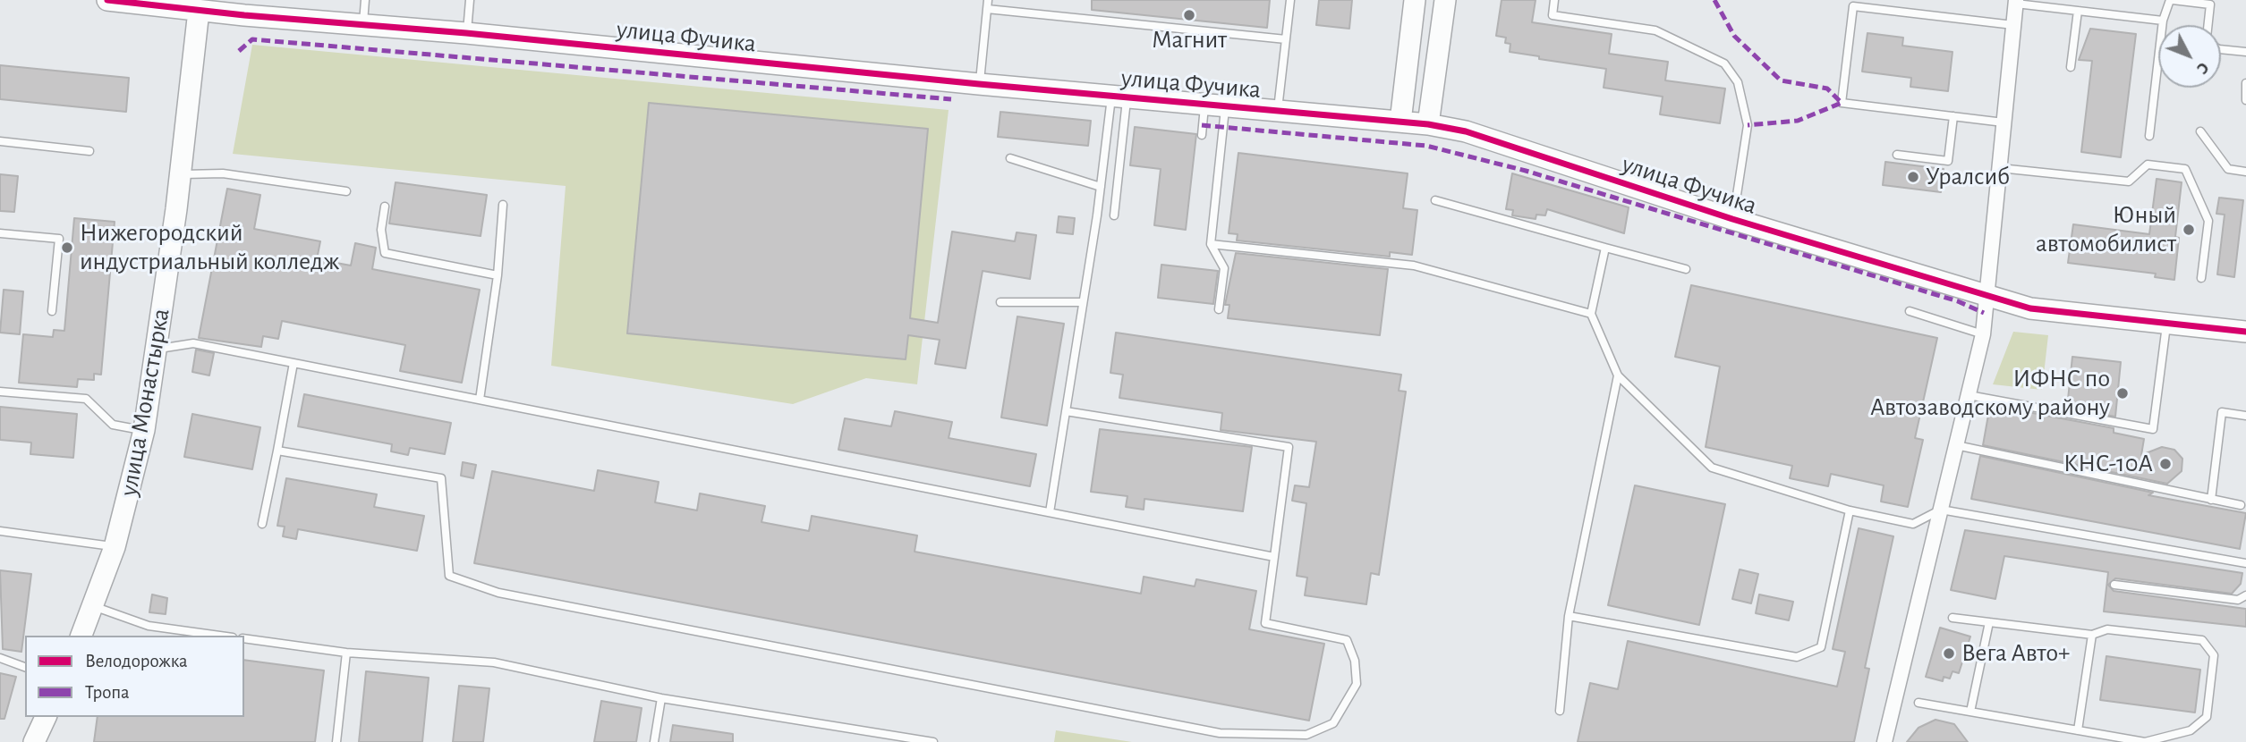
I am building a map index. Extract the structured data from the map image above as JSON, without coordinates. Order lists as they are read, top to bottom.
{
  "streets": {
    "street": ["улица Фучика", "улица Монастырка"]
  },
  "crossings": [
    ["улица Фучика", "улица Монастырка"]
  ],
  "places": [
    "Магнит",
    "Уралсиб",
    "Юный автомобилист",
    "Нижегородский индустриальный колледж",
    "ИФНС по Автозаводскому району",
    "КНС-10А",
    "Вега Авто+"
  ],
  "legend": ["Велодорожка", "Тропа"],
  "north": "bottom right"
}
